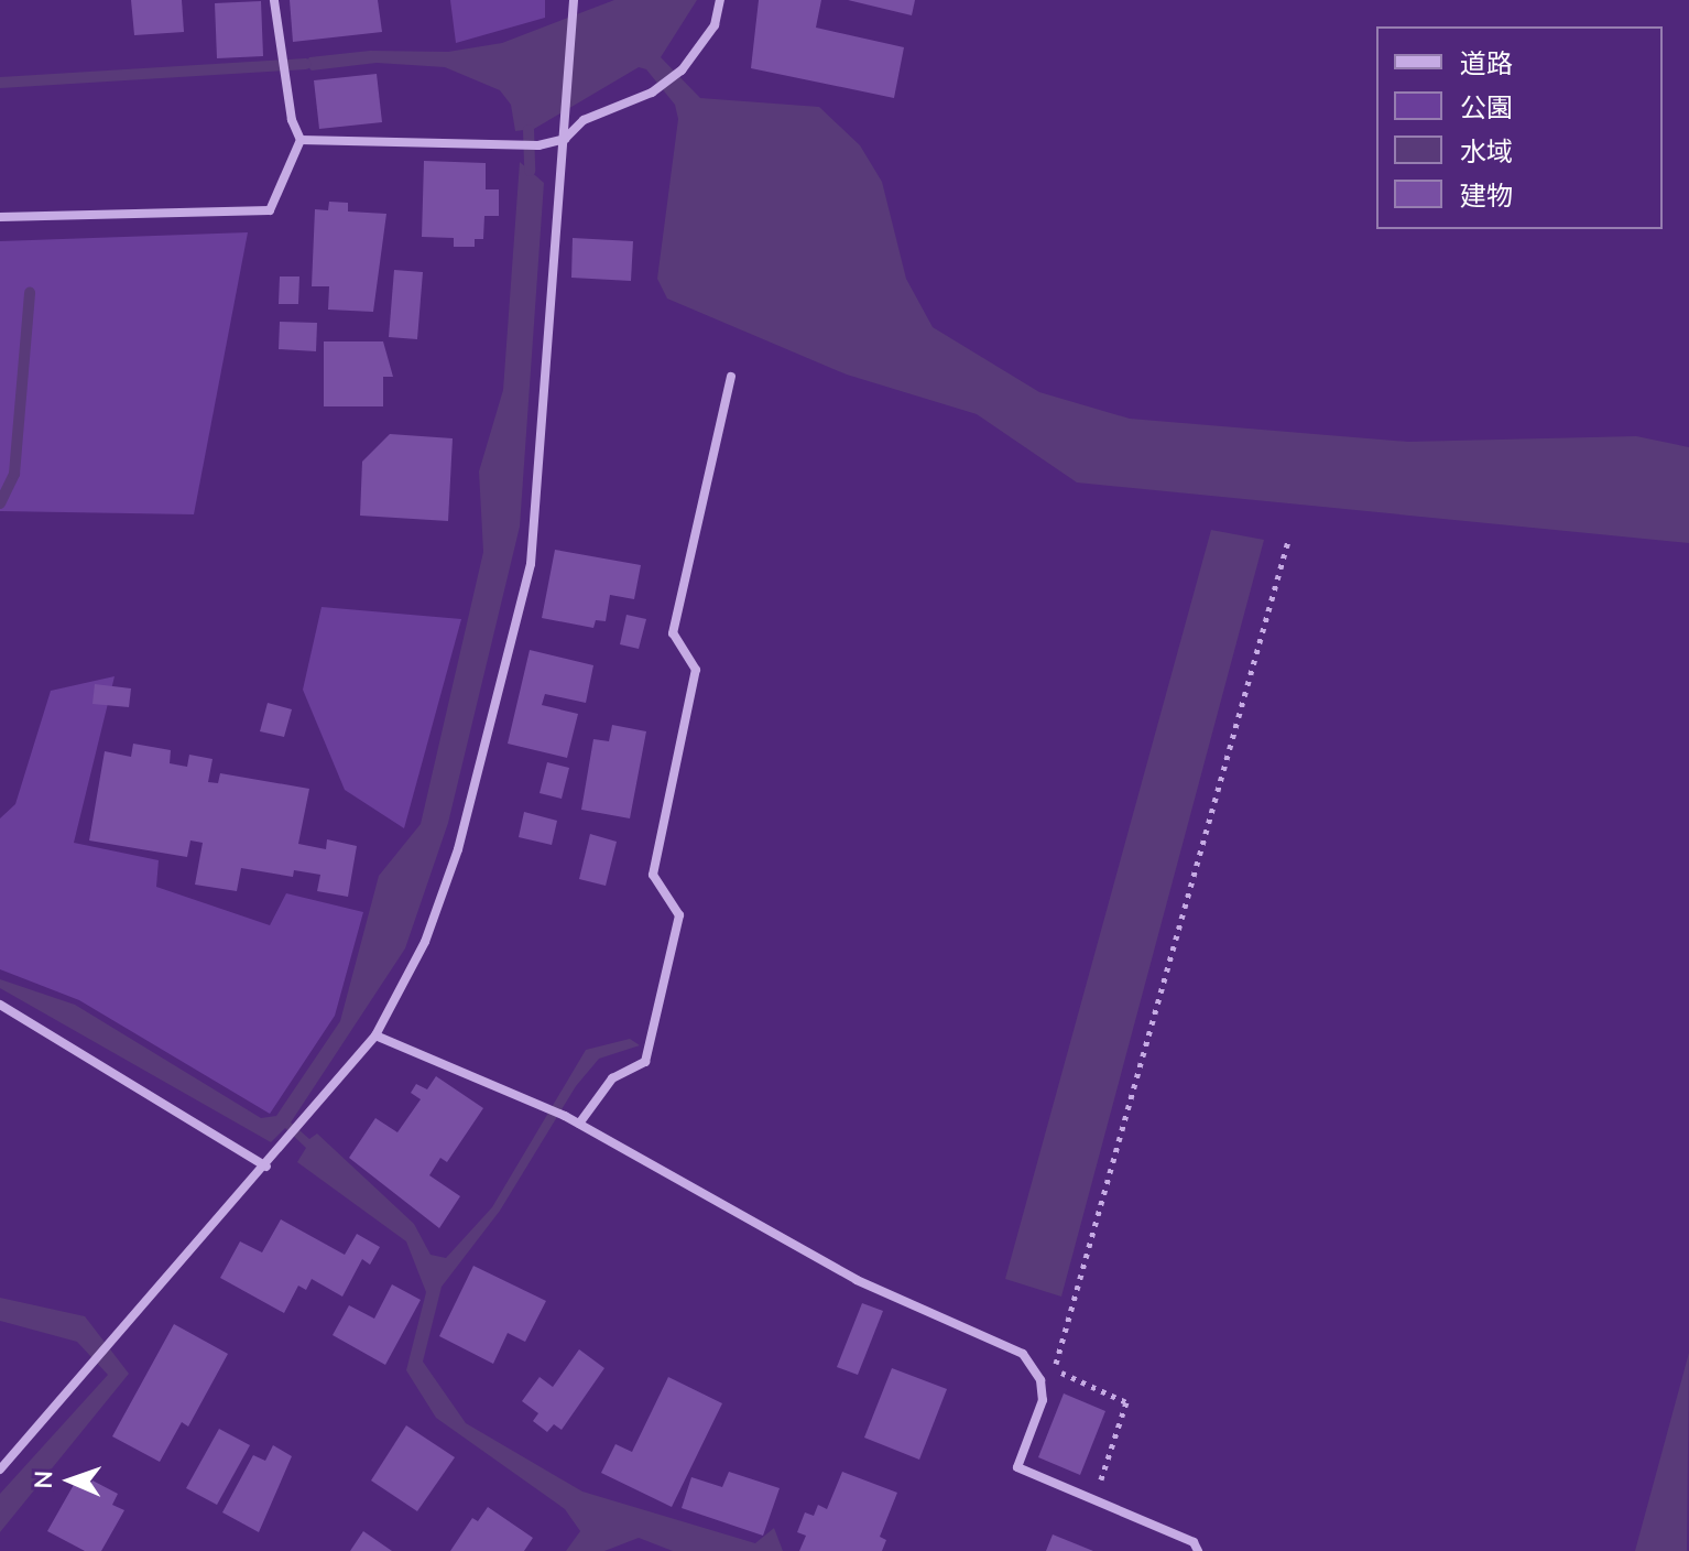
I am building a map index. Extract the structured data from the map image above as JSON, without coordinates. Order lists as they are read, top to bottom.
{
  "legend": [
    "道路",
    "公園",
    "水域",
    "建物"
  ],
  "north": "left"
}
